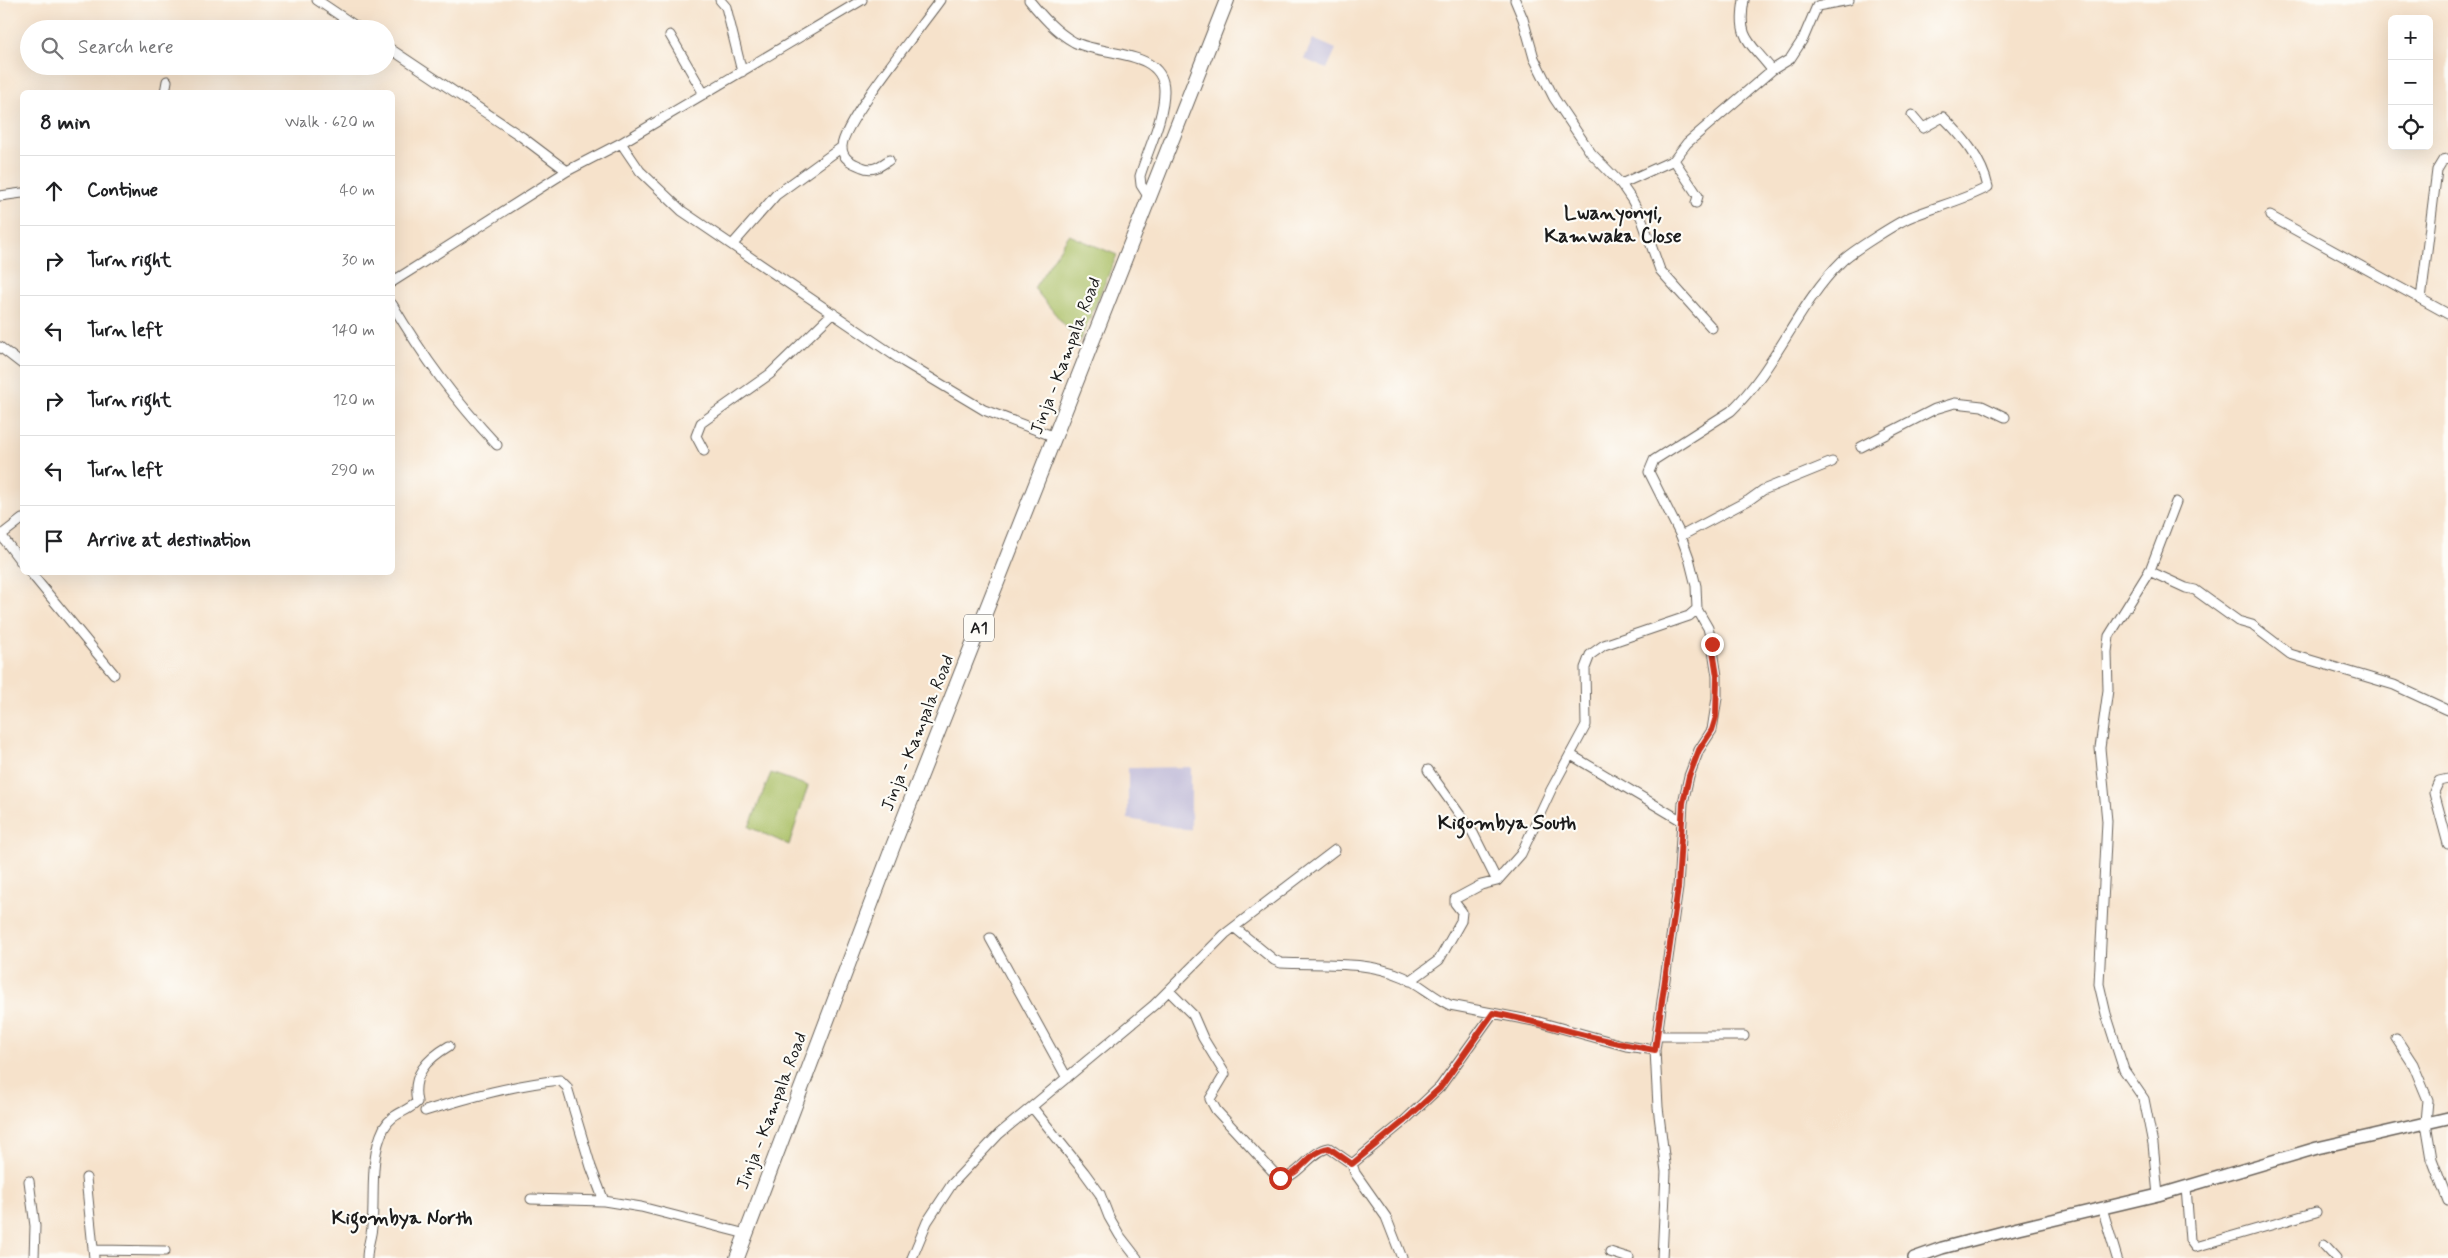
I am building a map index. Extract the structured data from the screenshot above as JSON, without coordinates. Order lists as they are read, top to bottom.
{
  "streets": {
    "highway": ["Jinja - Kampala Road", "A1"]
  },
  "districts": ["Lwanyonyi, Kamwaka Close", "Kigombya South", "Kigombya North"],
  "page": {
    "map_buttons": ["+", "−"],
    "search": "Search here",
    "heading": ["8 min", "Walk · 620 m"],
    "list": [
      ["Continue", "40 m"],
      ["Turn right", "30 m"],
      ["Turn left", "140 m"],
      ["Turn right", "120 m"],
      ["Turn left", "290 m"],
      "Arrive at destination"
    ]
  }
}
